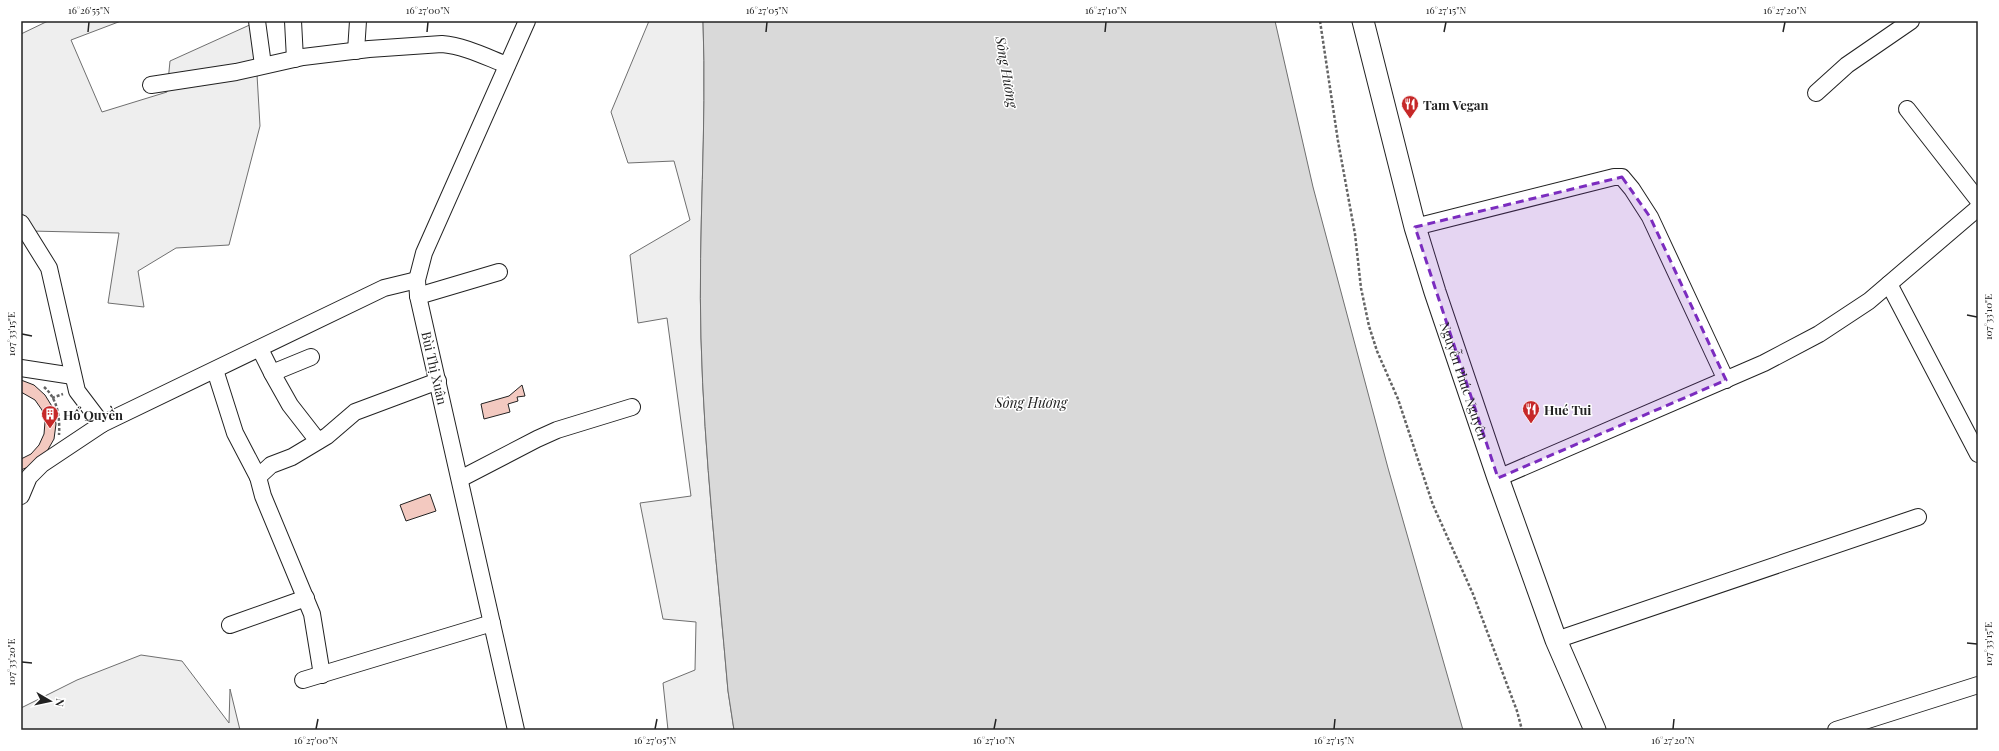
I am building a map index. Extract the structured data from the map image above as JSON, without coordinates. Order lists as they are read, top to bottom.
{
  "streets": {
    "main road": ["Nguyễn Phúc Nguyên"],
    "street": ["Bùi Thị Xuân"]
  },
  "water": ["Sông Hương"],
  "places": {
    "restaurant": ["Tam Vegan", "Hué Tui"],
    "building": ["Hổ Quyền"]
  },
  "north": "right",
  "coordinates": [
    "16°26'55\"N",
    "16°27'00\"N",
    "16°27'05\"N",
    "16°27'10\"N",
    "16°27'15\"N",
    "16°27'20\"N",
    "107°33'10\"E",
    "107°33'15\"E",
    "107°33'20\"E"
  ]
}
